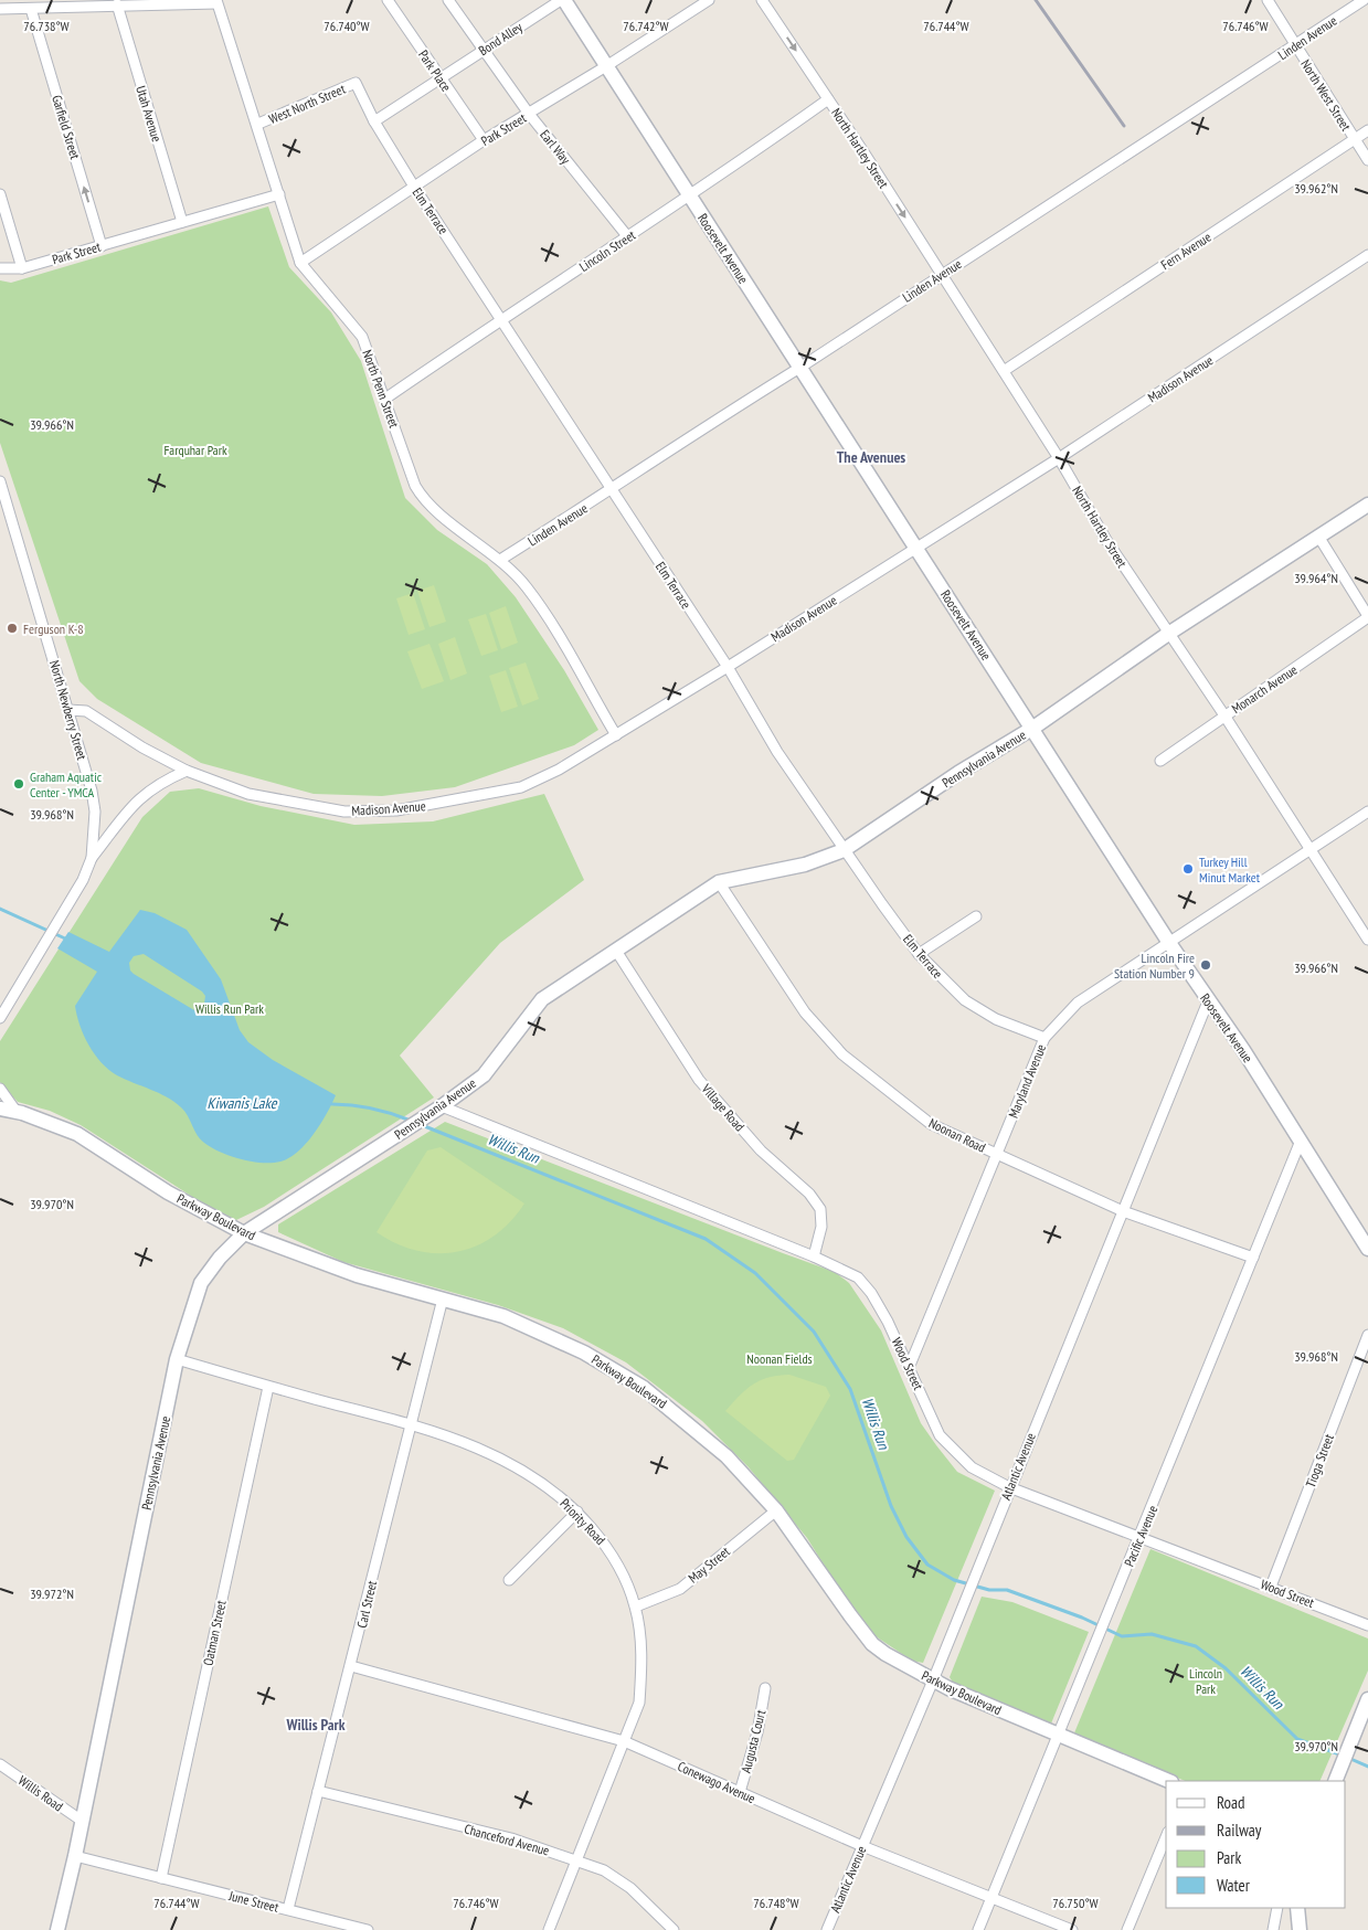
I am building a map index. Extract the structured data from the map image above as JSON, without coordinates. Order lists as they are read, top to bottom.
{
  "streets": {
    "street": [
      "Linden Avenue",
      "Bond Alley",
      "Park Place",
      "North West Street",
      "West North Street",
      "Utah Avenue",
      "Garfield Street",
      "Park Street",
      "Earl Way",
      "North Hartley Street",
      "Elm Terrace",
      "Roosevelt Avenue",
      "Lincoln Street",
      "Fern Avenue",
      "Madison Avenue",
      "North Penn Street",
      "Monarch Avenue",
      "North Newberry Street",
      "Pennsylvania Avenue",
      "Maryland Avenue",
      "Village Road",
      "Noonan Road",
      "Parkway Boulevard",
      "Wood Street",
      "Tioga Street",
      "Atlantic Avenue",
      "Priority Road",
      "Pacific Avenue",
      "May Street",
      "Carl Street",
      "Oatman Street",
      "Augusta Court",
      "Conewago Avenue",
      "Willis Road",
      "Chanceford Avenue",
      "June Street"
    ]
  },
  "crossings": [
    ["Linden Avenue", "North West Street"],
    ["Linden Avenue", "North Hartley Street"],
    ["Linden Avenue", "Elm Terrace"],
    ["Linden Avenue", "Roosevelt Avenue"],
    ["Linden Avenue", "North Penn Street"],
    ["Bond Alley", "Park Place"],
    ["Bond Alley", "Earl Way"],
    ["Bond Alley", "Elm Terrace"],
    ["Bond Alley", "Roosevelt Avenue"],
    ["Park Place", "Park Street"],
    ["North West Street", "Fern Avenue"],
    ["West North Street", "Elm Terrace"],
    ["West North Street", "North Penn Street"],
    ["Utah Avenue", "Park Street"],
    ["Garfield Street", "Park Street"],
    ["Park Street", "Earl Way"],
    ["Park Street", "Elm Terrace"],
    ["Park Street", "Roosevelt Avenue"],
    ["Park Street", "North Penn Street"],
    ["Earl Way", "Lincoln Street"],
    ["North Hartley Street", "Lincoln Street"],
    ["North Hartley Street", "Fern Avenue"],
    ["North Hartley Street", "Madison Avenue"],
    ["North Hartley Street", "Monarch Avenue"],
    ["North Hartley Street", "Pennsylvania Avenue"],
    ["North Hartley Street", "Maryland Avenue"],
    ["Elm Terrace", "Lincoln Street"],
    ["Elm Terrace", "Madison Avenue"],
    ["Elm Terrace", "Pennsylvania Avenue"],
    ["Elm Terrace", "Maryland Avenue"],
    ["Roosevelt Avenue", "Lincoln Street"],
    ["Roosevelt Avenue", "Madison Avenue"],
    ["Roosevelt Avenue", "Pennsylvania Avenue"],
    ["Roosevelt Avenue", "Maryland Avenue"],
    ["Roosevelt Avenue", "Atlantic Avenue"],
    ["Roosevelt Avenue", "Pacific Avenue"],
    ["Lincoln Street", "North Penn Street"],
    ["Madison Avenue", "North Penn Street"],
    ["Madison Avenue", "North Newberry Street"],
    ["Pennsylvania Avenue", "Village Road"],
    ["Pennsylvania Avenue", "Noonan Road"],
    ["Pennsylvania Avenue", "Parkway Boulevard"],
    ["Pennsylvania Avenue", "Wood Street"],
    ["Pennsylvania Avenue", "Priority Road"],
    ["Pennsylvania Avenue", "Willis Road"],
    ["Pennsylvania Avenue", "June Street"],
    ["Maryland Avenue", "Noonan Road"],
    ["Maryland Avenue", "Wood Street"],
    ["Village Road", "Wood Street"],
    ["Noonan Road", "Atlantic Avenue"],
    ["Noonan Road", "Pacific Avenue"],
    ["Parkway Boulevard", "Atlantic Avenue"],
    ["Parkway Boulevard", "Pacific Avenue"],
    ["Parkway Boulevard", "May Street"],
    ["Parkway Boulevard", "Carl Street"],
    ["Wood Street", "Tioga Street"],
    ["Wood Street", "Atlantic Avenue"],
    ["Wood Street", "Pacific Avenue"],
    ["Atlantic Avenue", "Conewago Avenue"],
    ["Priority Road", "May Street"],
    ["Priority Road", "Carl Street"],
    ["Priority Road", "Oatman Street"],
    ["Priority Road", "Conewago Avenue"],
    ["Priority Road", "Chanceford Avenue"],
    ["Pacific Avenue", "Conewago Avenue"],
    ["Carl Street", "Conewago Avenue"],
    ["Carl Street", "Chanceford Avenue"],
    ["Carl Street", "June Street"],
    ["Oatman Street", "June Street"],
    ["Augusta Court", "Conewago Avenue"]
  ],
  "districts": ["The Avenues", "Willis Park"],
  "water": ["Kiwanis Lake", "Willis Run"],
  "parks": [
    "Farquhar Park",
    "Willis Run Park",
    "Noonan Fields",
    "Lincoln Park"
  ],
  "places": [
    "Ferguson K-8",
    "Graham Aquatic Center - YMCA",
    "Turkey Hill Minut Market",
    "Lincoln Fire Station Number 9"
  ],
  "legend": [
    "Road",
    "Railway",
    "Park",
    "Water"
  ],
  "coordinates": [
    "76.738°W",
    "76.740°W",
    "76.742°W",
    "76.744°W",
    "76.746°W",
    "39.962°N",
    "39.966°N",
    "39.964°N",
    "39.968°N",
    "39.970°N",
    "39.972°N",
    "76.748°W",
    "76.750°W"
  ]
}
